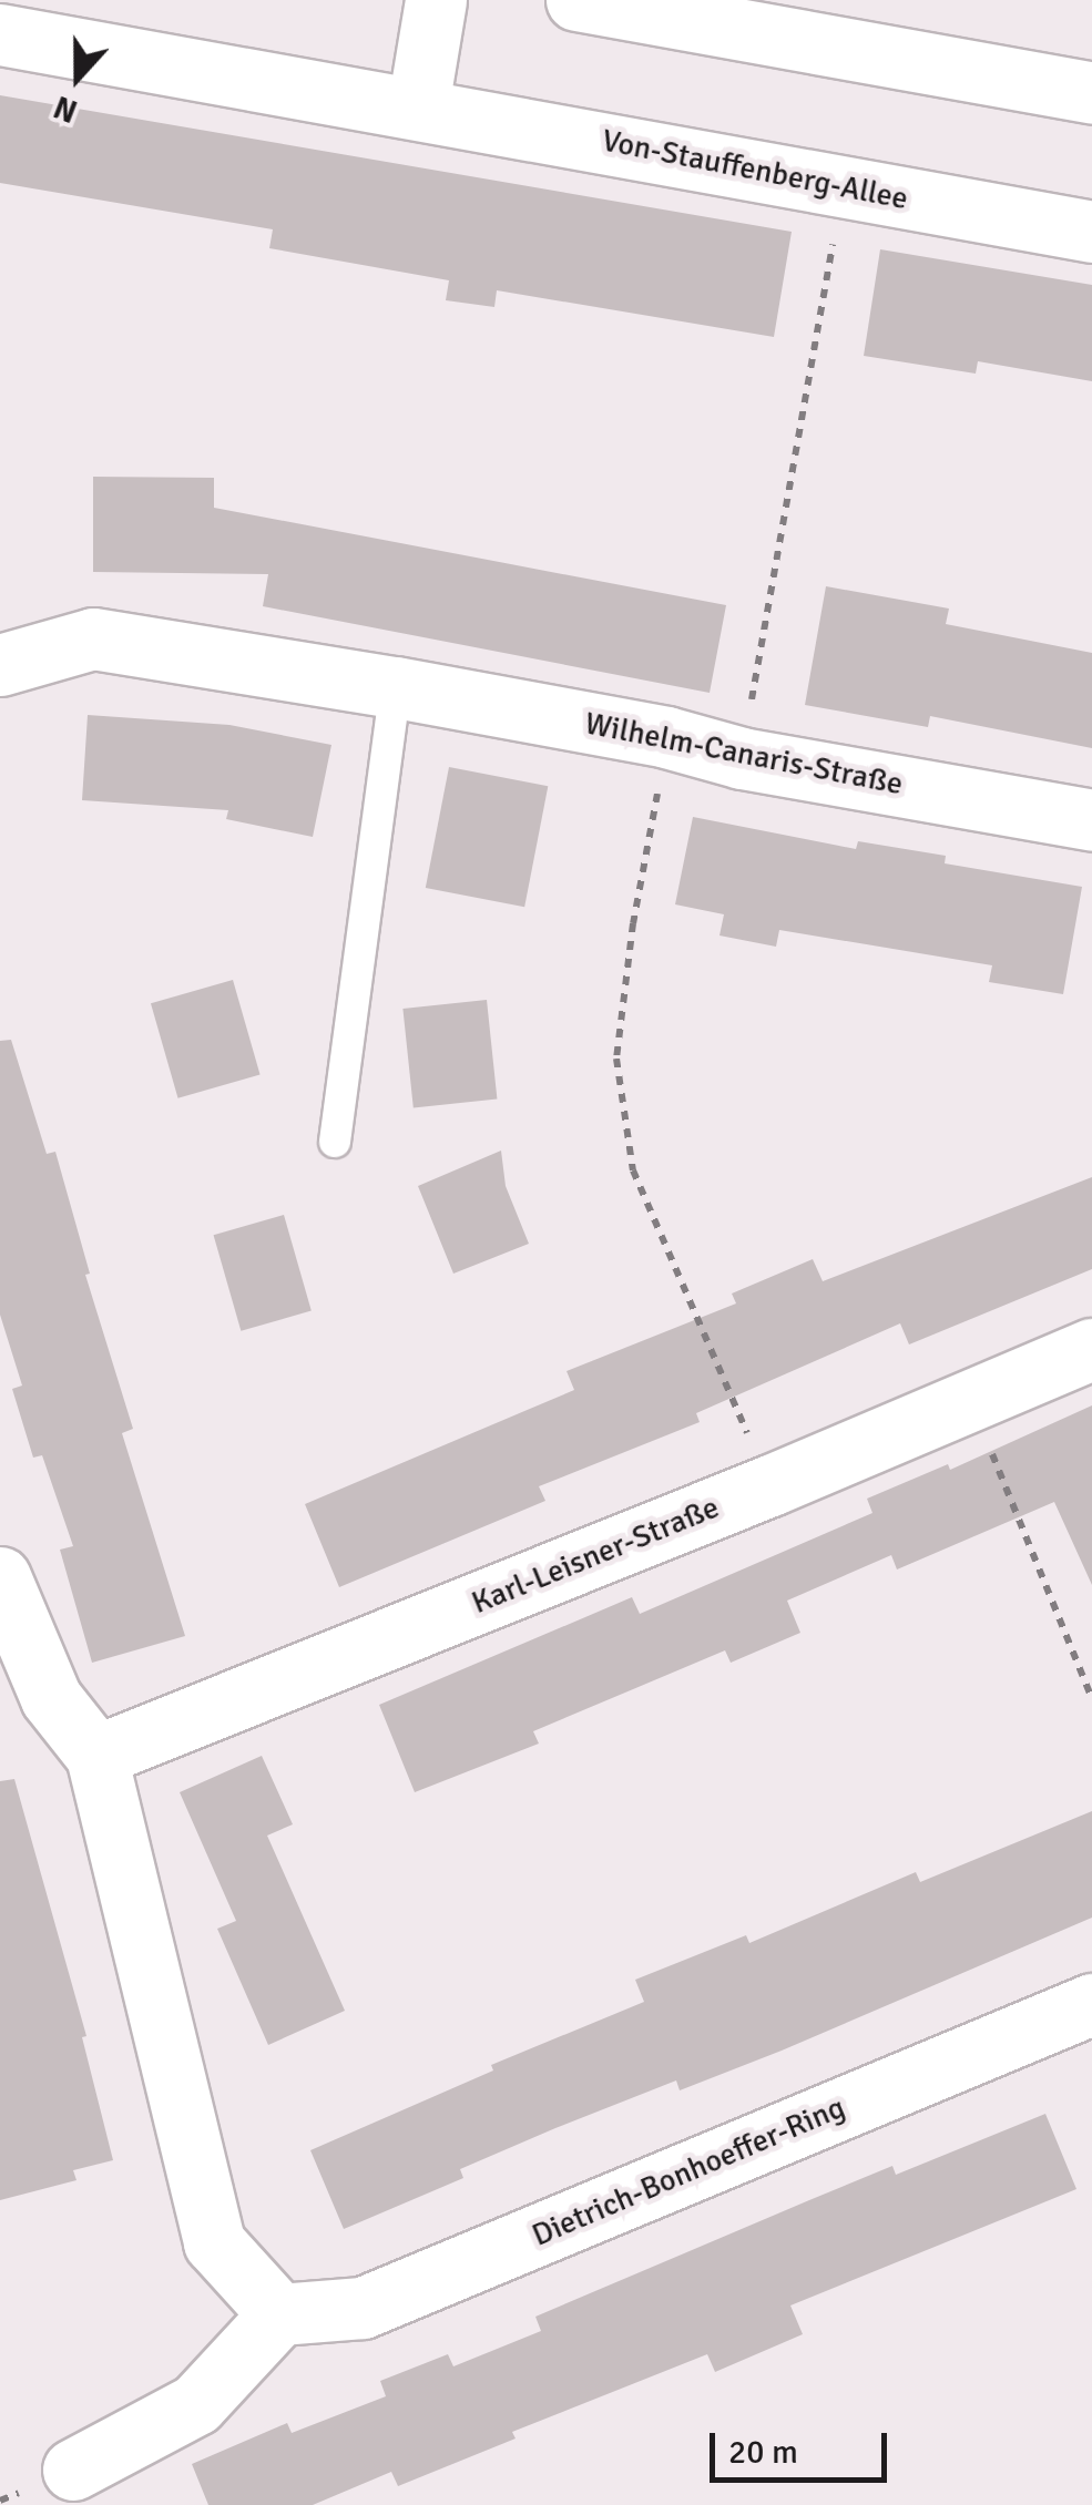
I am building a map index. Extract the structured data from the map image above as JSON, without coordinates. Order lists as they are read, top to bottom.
{
  "streets": {
    "street": [
      "Von-Stauffenberg-Allee",
      "Wilhelm-Canaris-Straße",
      "Karl-Leisner-Straße",
      "Dietrich-Bonhoeffer-Ring"
    ]
  },
  "scale_bar": "20 m",
  "north": "bottom"
}
